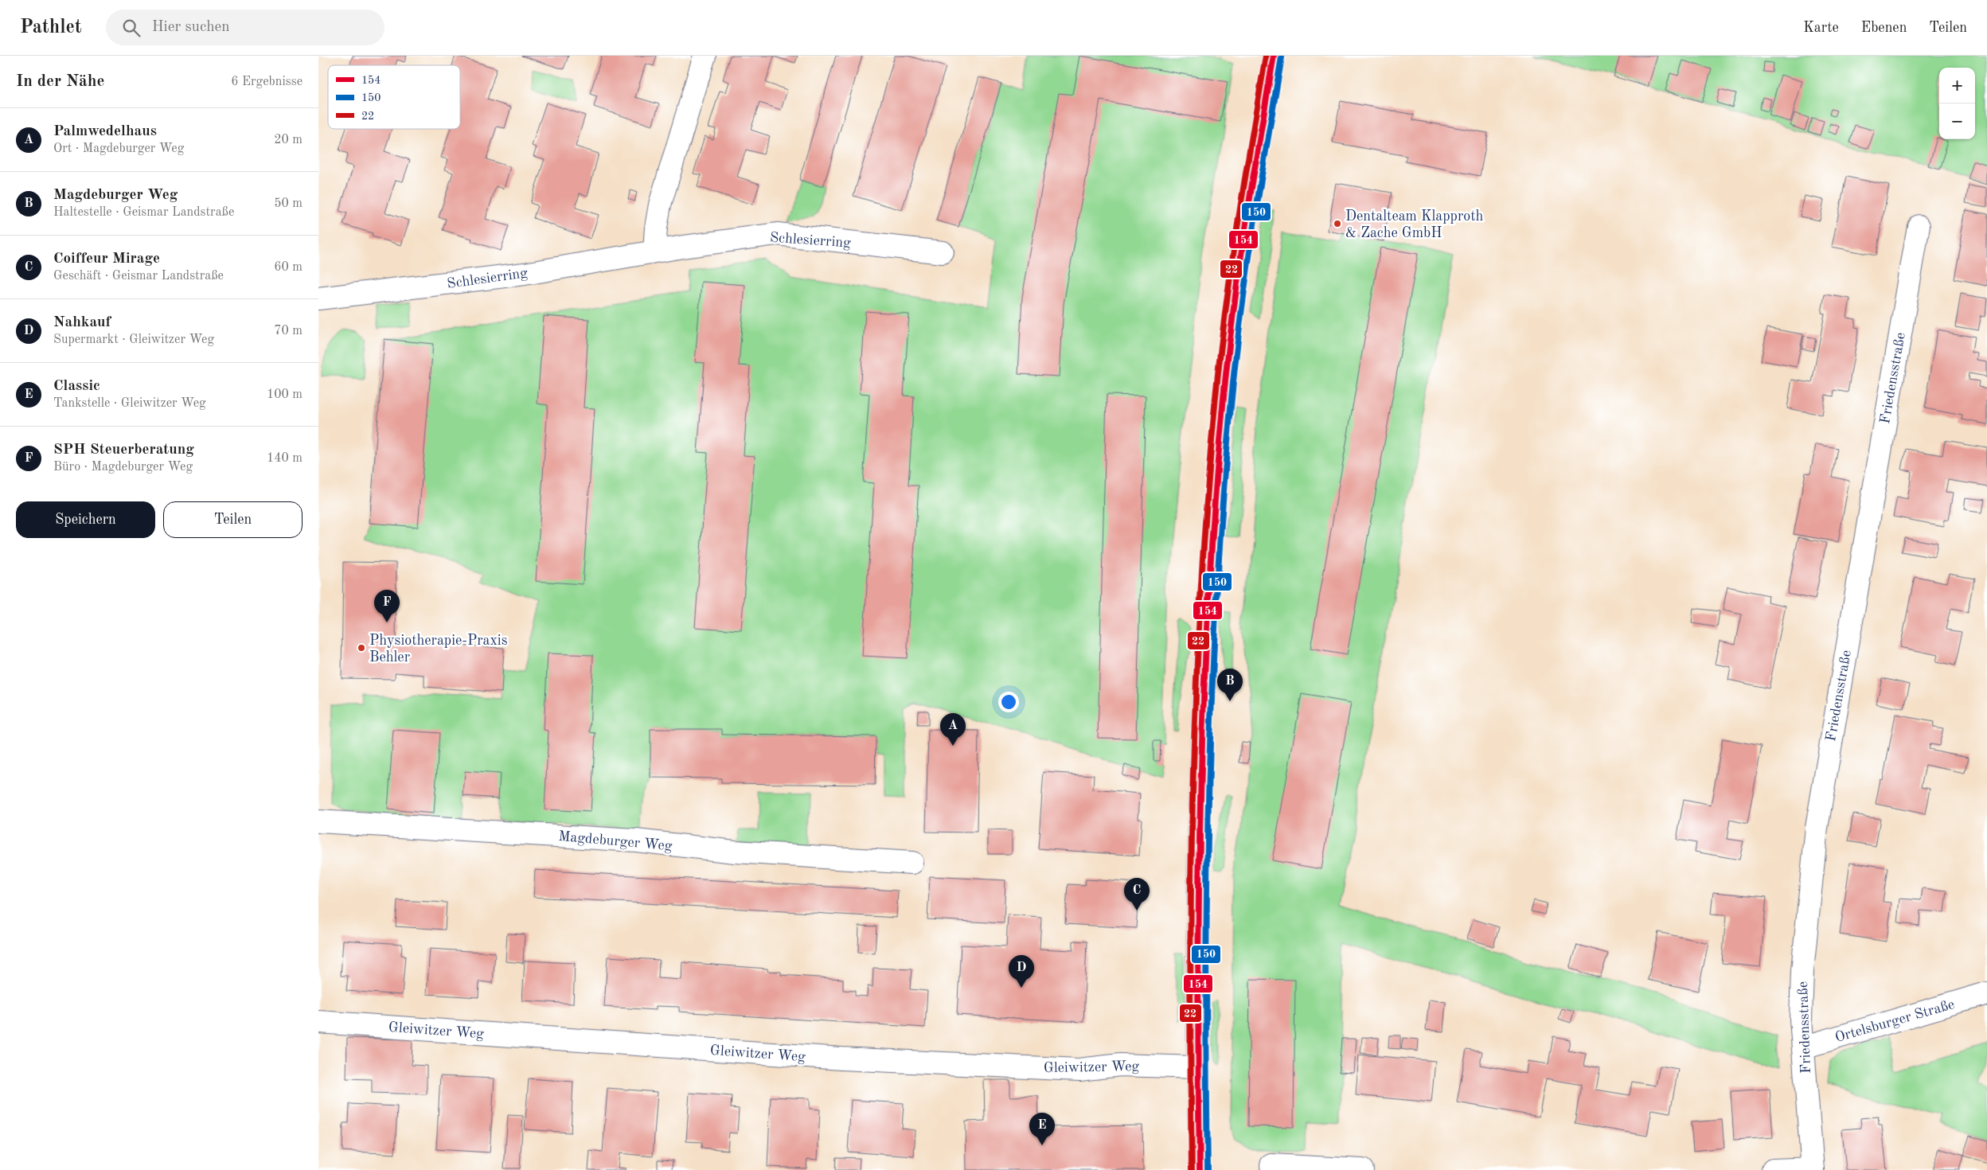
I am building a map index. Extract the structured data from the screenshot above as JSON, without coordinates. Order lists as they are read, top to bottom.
{
  "streets": {
    "street": [
      "Schlesierring",
      "Friedensstraße",
      "Magdeburger Weg",
      "Ortelsburger Straße",
      "Gleiwitzer Weg"
    ]
  },
  "crossings": [
    ["Friedensstraße", "Ortelsburger Straße"]
  ],
  "places": ["Dentalteam Klapproth & Zache GmbH", "Physiotherapie-Praxis Behler"],
  "lines": ["transit line 154", "transit line 22", "transit line 150"],
  "legend": ["154", "150", "22"],
  "page": {
    "header": "Pathlet",
    "search": "Hier suchen",
    "nav": ["Karte", "Ebenen", "Teilen"],
    "heading": ["In der Nähe", "6 Ergebnisse"],
    "map_buttons": ["+", "−"],
    "list": [
      {
        "mark": "A",
        "name": "Palmwedelhaus",
        "note": "Ort · Magdeburger Weg",
        "value": "20 m"
      },
      {
        "mark": "B",
        "name": "Magdeburger Weg",
        "note": "Haltestelle · Geismar Landstraße",
        "value": "50 m"
      },
      {
        "mark": "C",
        "name": "Coiffeur Mirage",
        "note": "Geschäft · Geismar Landstraße",
        "value": "60 m"
      },
      {
        "mark": "D",
        "name": "Nahkauf",
        "note": "Supermarkt · Gleiwitzer Weg",
        "value": "70 m"
      },
      {
        "mark": "E",
        "name": "Classic",
        "note": "Tankstelle · Gleiwitzer Weg",
        "value": "100 m"
      },
      {
        "mark": "F",
        "name": "SPH Steuerberatung",
        "note": "Büro · Magdeburger Weg",
        "value": "140 m"
      }
    ],
    "buttons": ["Speichern", "Teilen"],
    "pins": [
      "F",
      "B",
      "A",
      "C",
      "D",
      "E"
    ]
  }
}
